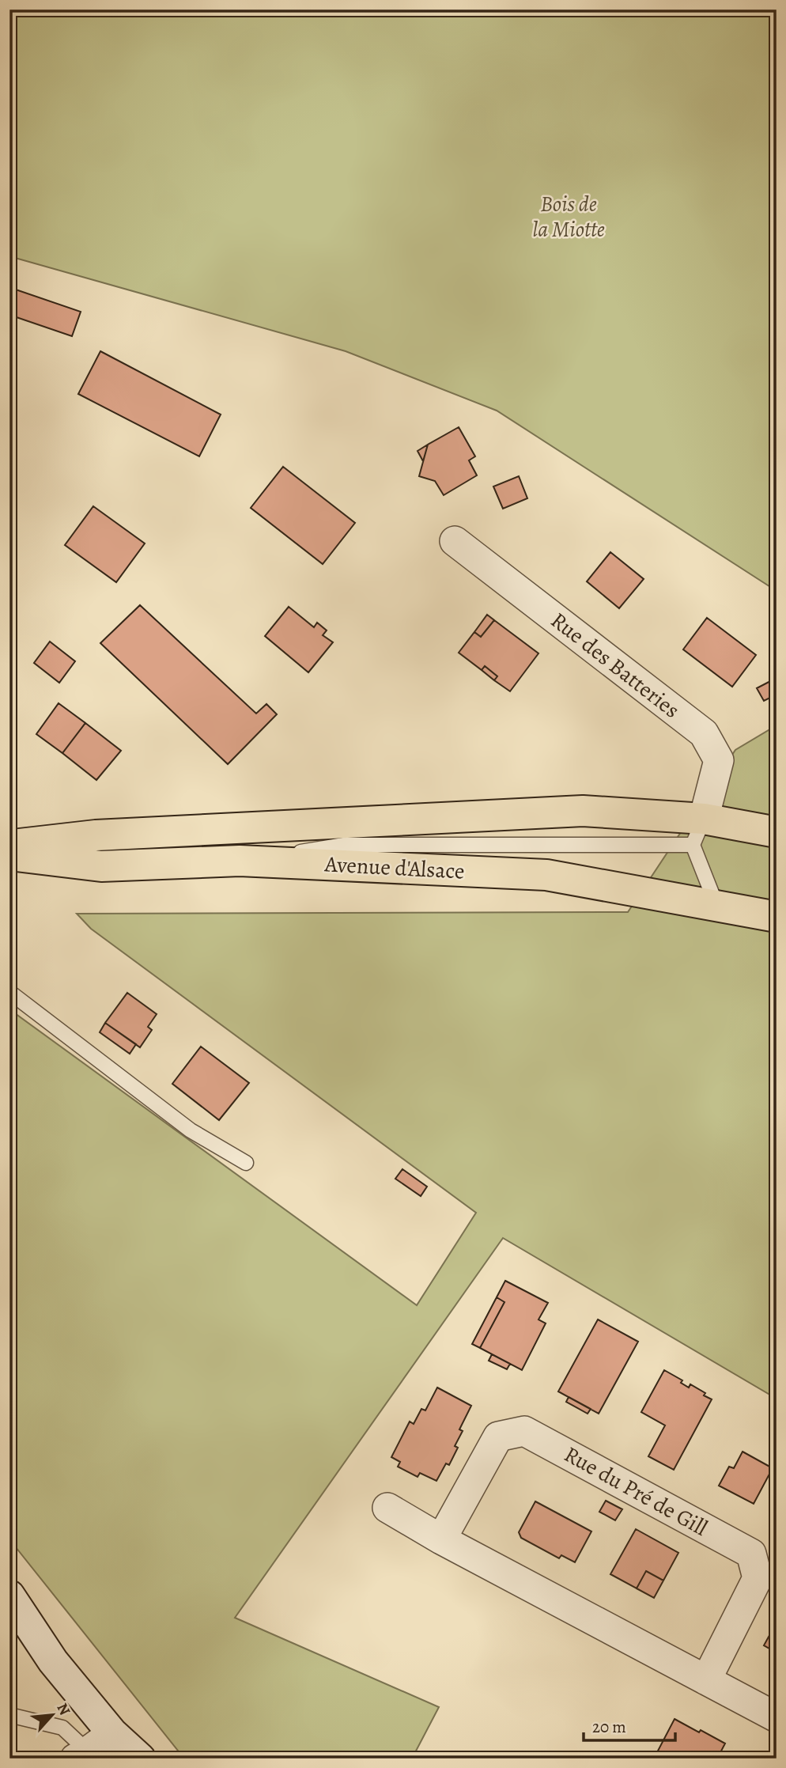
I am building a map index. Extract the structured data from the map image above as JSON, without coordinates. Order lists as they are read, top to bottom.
{
  "streets": {
    "main road": ["Avenue d'Alsace"],
    "street": ["Rue des Batteries", "Rue du Pré de Gill"]
  },
  "crossings": [
    ["Rue des Batteries", "Avenue d'Alsace"]
  ],
  "parks": ["Bois de la Miotte"],
  "scale_bar": "20 m",
  "north": "top right"
}
